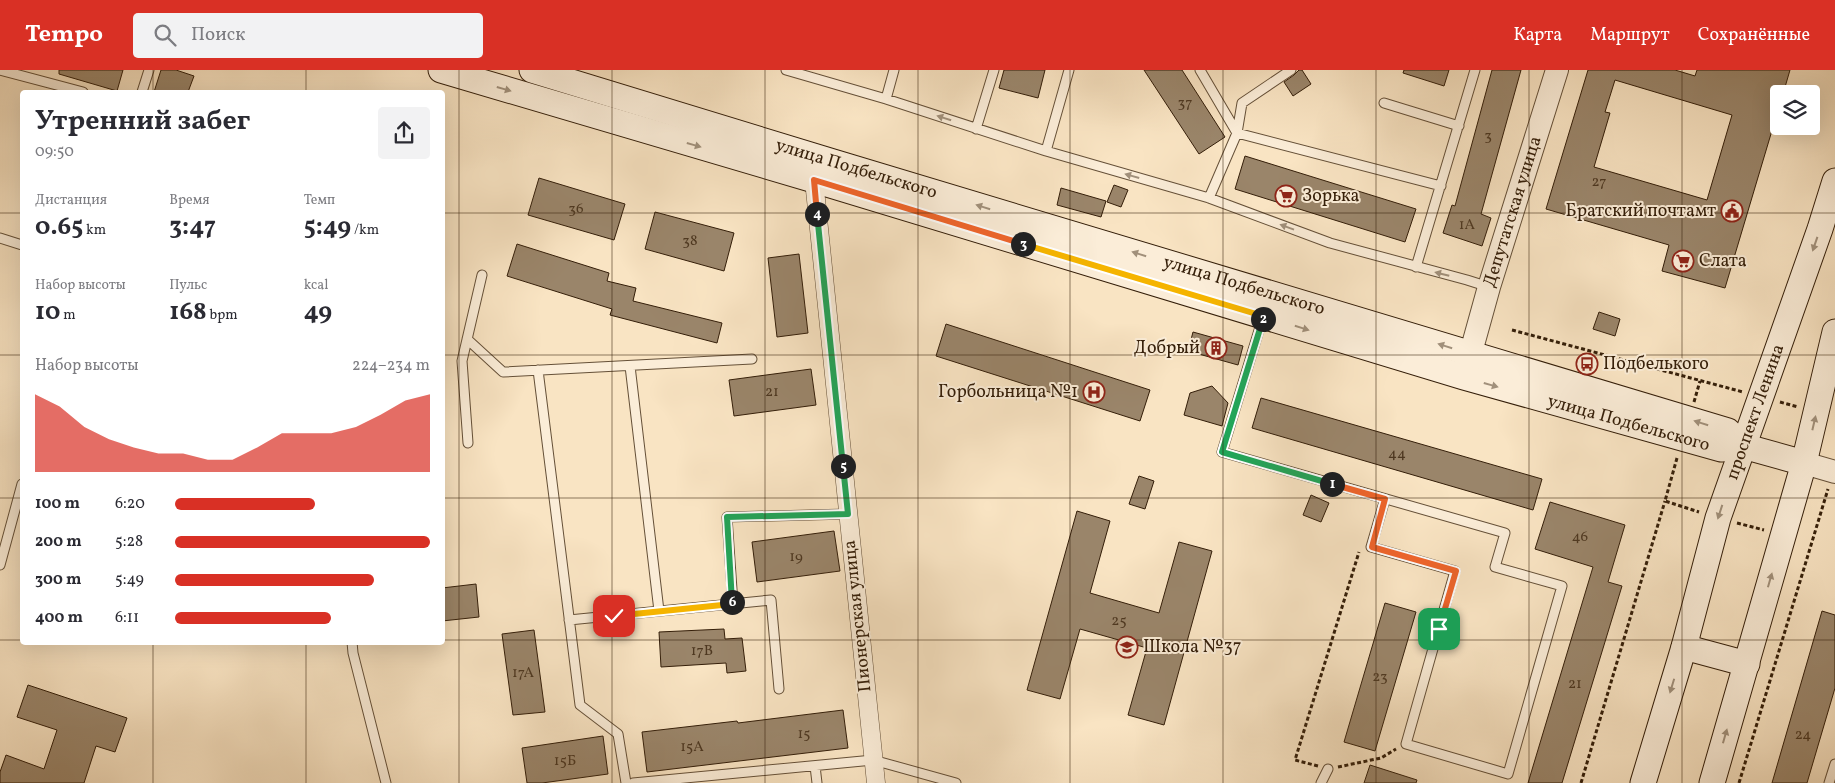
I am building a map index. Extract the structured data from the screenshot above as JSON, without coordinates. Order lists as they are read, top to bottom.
{
  "streets": {
    "main road": ["улица Подбельского", "проспект Ленина"],
    "street": ["Депутатская улица", "Пионерская улица"]
  },
  "crossings": [
    ["улица Подбельского", "Депутатская улица"],
    ["улица Подбельского", "проспект Ленина"],
    ["улица Подбельского", "Пионерская улица"]
  ],
  "places": {
    "supermarket": ["Зорька", "Слата"],
    "public building": ["Братский почтамт"],
    "building": ["Добрый"],
    "bus stop": ["Подбелького"],
    "hospital": ["Горбольница №1"],
    "school or university": ["Школа №37"]
  },
  "house_numbers": [
    "37",
    "3",
    "27",
    "36",
    "1А",
    "38",
    "21",
    "44",
    "46",
    "19",
    "25",
    "17В",
    "17А",
    "23",
    "21",
    "15",
    "24",
    "15А",
    "15Б"
  ],
  "page": {
    "header": "Tempo",
    "search": "Поиск",
    "nav": ["Карта", "Маршрут", "Сохранённые"],
    "heading": ["Утренний забег", "09:50"],
    "stats": [
      ["Дистанция", "0.65 km"],
      ["Время", "3:47"],
      ["Темп", "5:49 /km"],
      ["Набор высоты", "10 m"],
      ["Пульс", "168 bpm"],
      ["kcal", "49"]
    ],
    "pins": [
      "4",
      "3",
      "2",
      "5",
      "1",
      "6"
    ],
    "chart": ["Набор высоты", "224–234 m"],
    "list": [
      {
        "name": "100 m",
        "note": "6:20"
      },
      {
        "name": "200 m",
        "note": "5:28"
      },
      {
        "name": "300 m",
        "note": "5:49"
      },
      {
        "name": "400 m",
        "note": "6:11"
      }
    ]
  }
}
